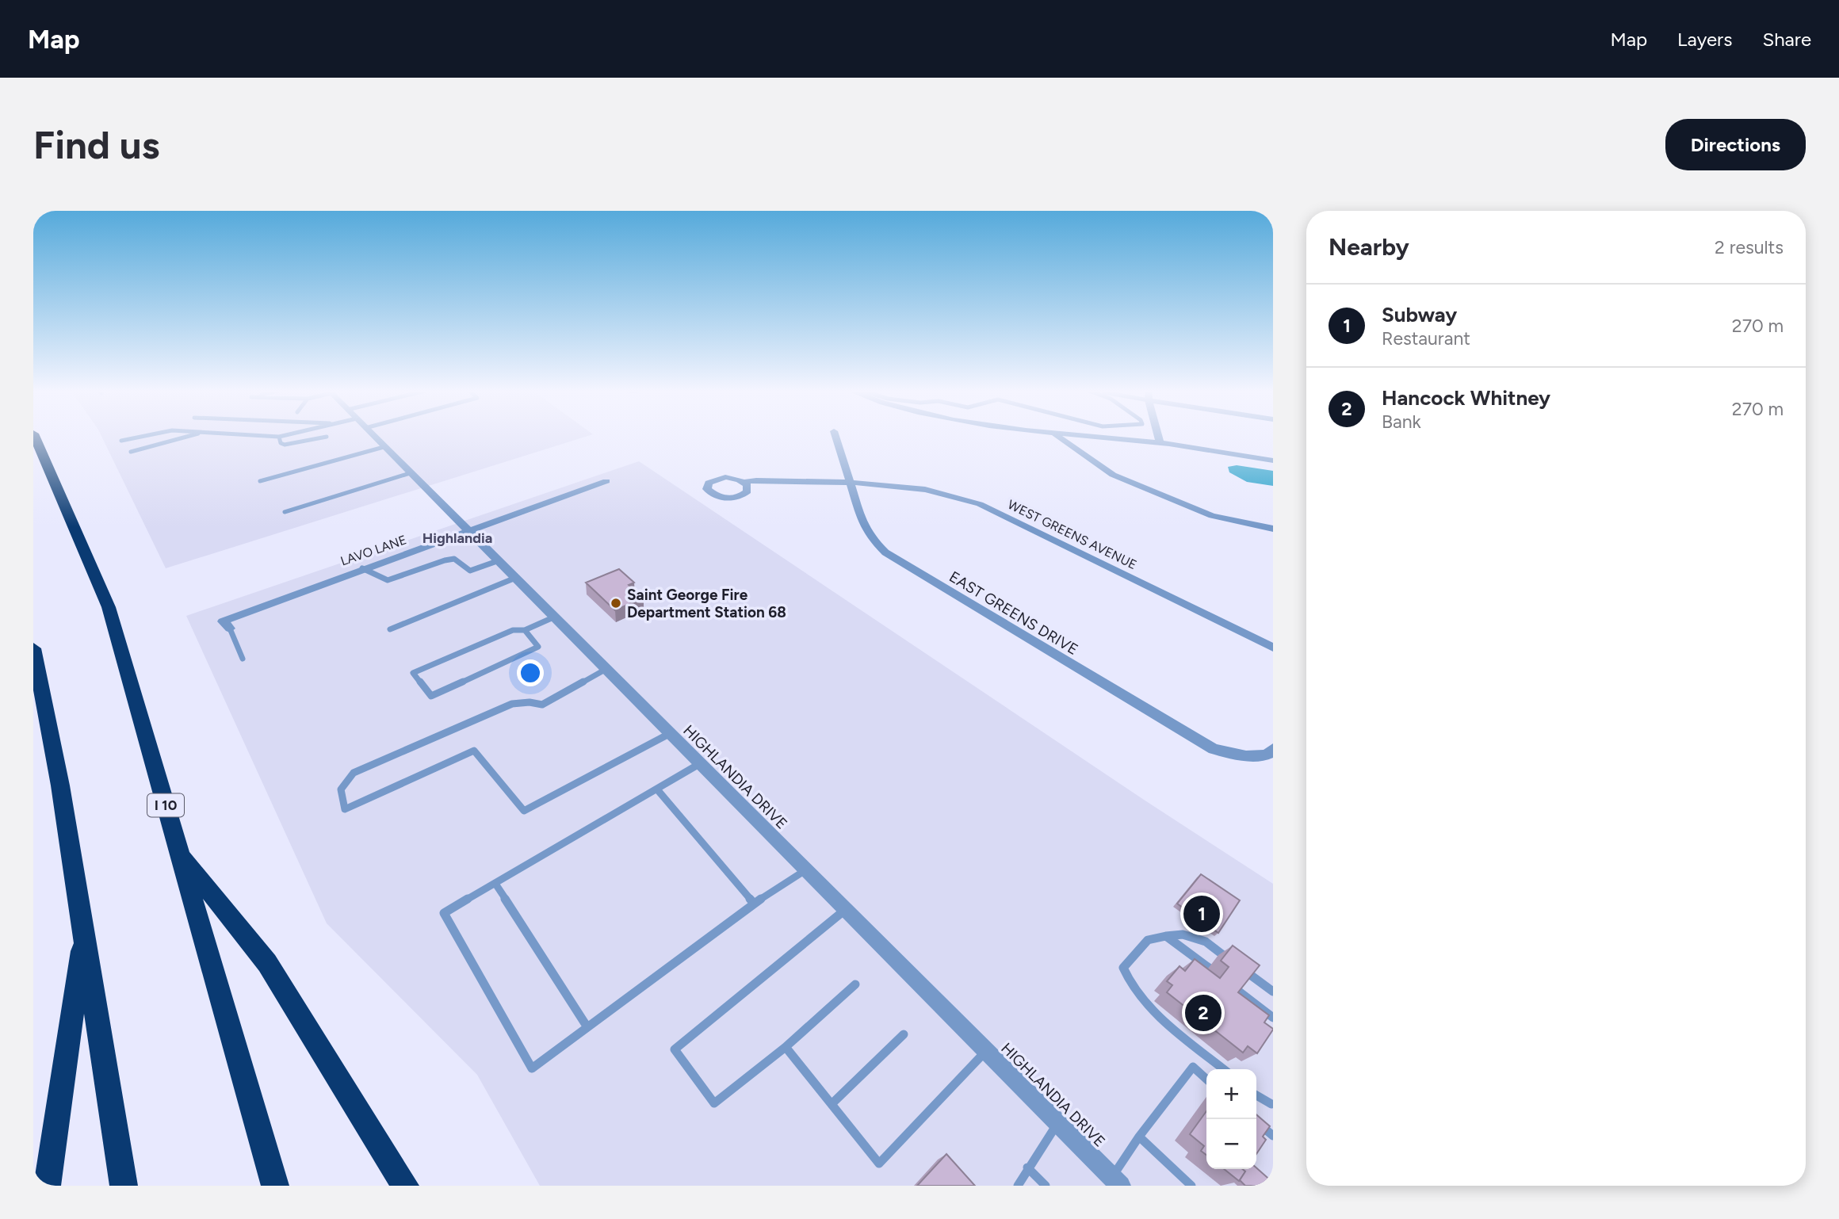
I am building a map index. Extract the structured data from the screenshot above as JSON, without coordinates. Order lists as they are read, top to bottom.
{
  "streets": {
    "highway": ["I 10"],
    "street": [
      "WEST GREENS AVENUE",
      "LAVO LANE",
      "EAST GREENS DRIVE",
      "HIGHLANDIA DRIVE"
    ]
  },
  "crossings": [
    ["WEST GREENS AVENUE", "EAST GREENS DRIVE"],
    ["LAVO LANE", "HIGHLANDIA DRIVE"]
  ],
  "districts": ["Highlandia"],
  "places": ["Saint George Fire Department Station 68"],
  "page": {
    "header": "Map",
    "nav": ["Map", "Layers", "Share"],
    "buttons": "Directions",
    "title": "Find us",
    "heading": ["Nearby", "2 results"],
    "list": [
      {
        "mark": "1",
        "name": "Subway",
        "note": "Restaurant",
        "value": "270 m"
      },
      {
        "mark": "2",
        "name": "Hancock Whitney",
        "note": "Bank",
        "value": "270 m"
      }
    ],
    "pins": ["1", "2"],
    "map_buttons": ["+", "−"]
  }
}
